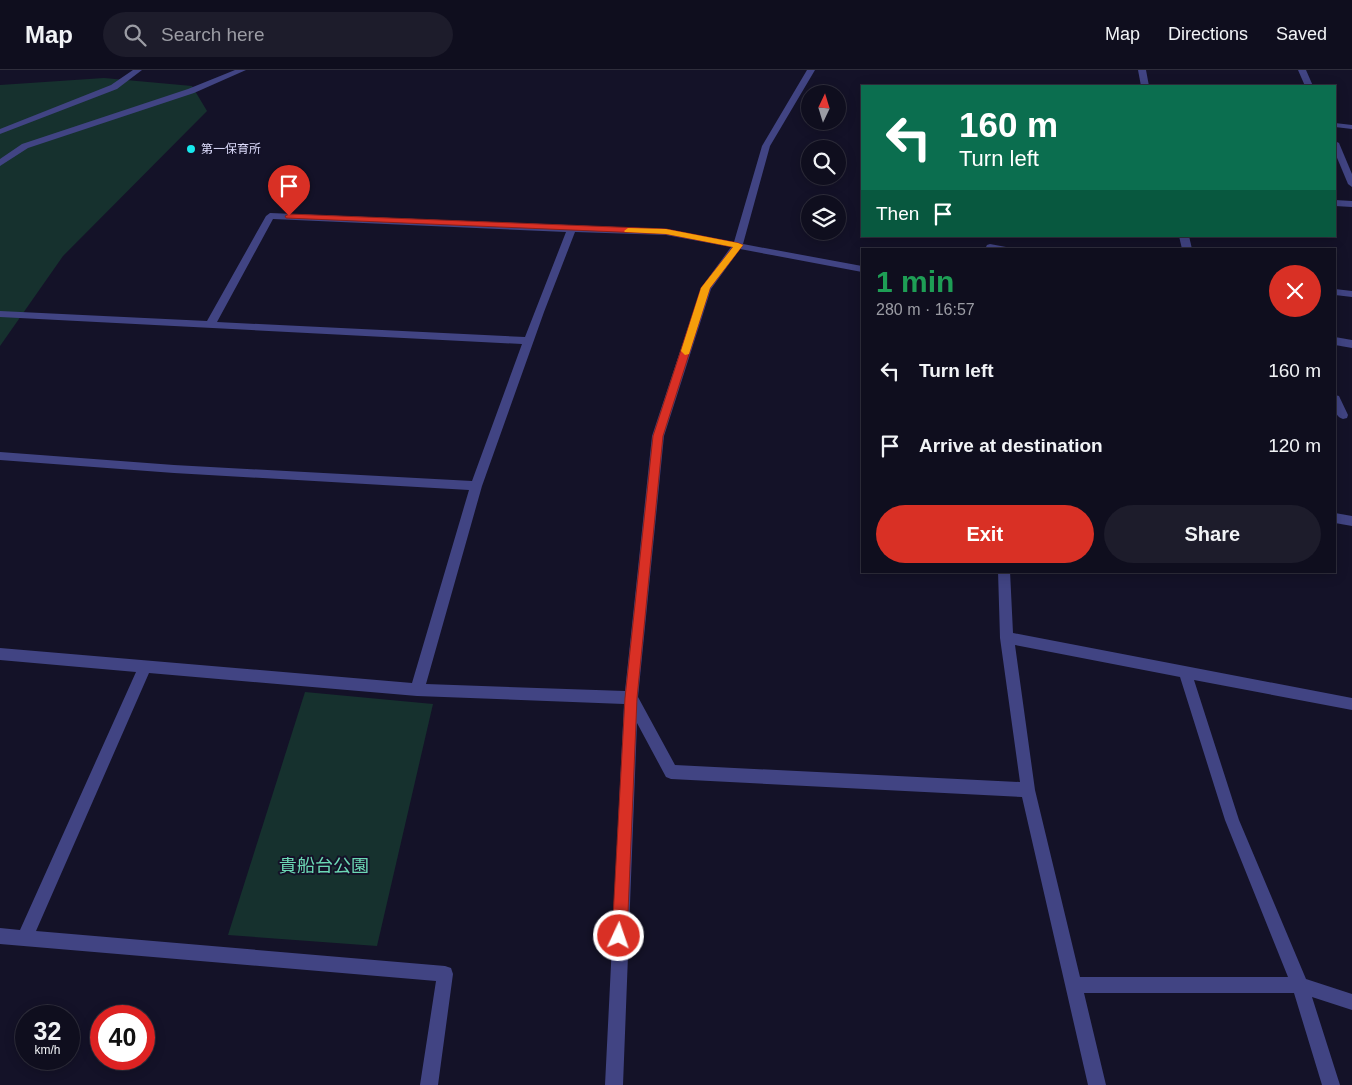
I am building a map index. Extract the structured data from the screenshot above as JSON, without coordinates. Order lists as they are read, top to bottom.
{
  "parks": ["貴船台公園"],
  "places": ["第一保育所"],
  "north": "top",
  "page": {
    "header": "Map",
    "search": "Search here",
    "nav": ["Map", "Directions", "Saved"],
    "turn": ["160 m", "Turn left"],
    "then": "Then",
    "heading": ["1 min", "280 m · 16:57"],
    "list": [
      {
        "name": "Turn left",
        "value": "160 m"
      },
      {
        "name": "Arrive at destination",
        "value": "120 m"
      }
    ],
    "buttons": ["Exit", "Share"],
    "speed": "32 km/h",
    "limit": "40"
  }
}
